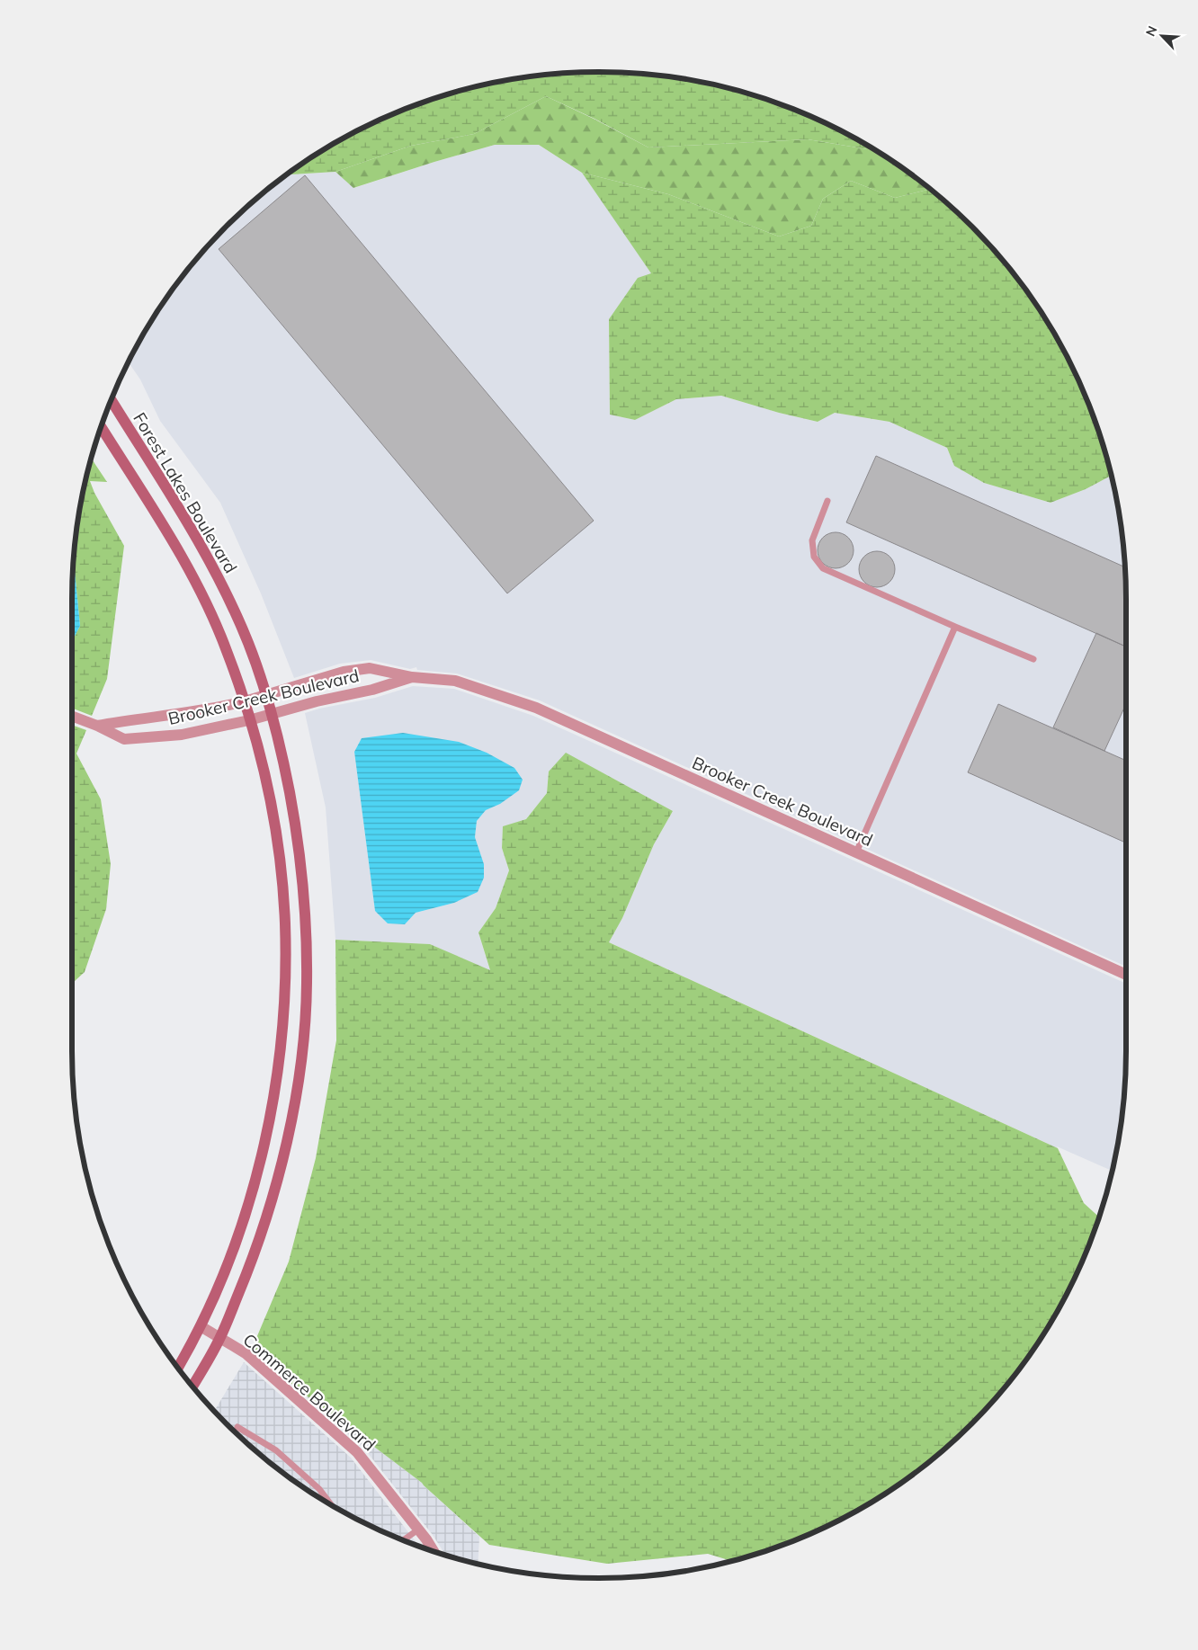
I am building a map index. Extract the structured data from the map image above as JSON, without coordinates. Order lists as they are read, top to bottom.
{
  "streets": {
    "main road": ["Forest Lakes Boulevard"],
    "street": ["Brooker Creek Boulevard", "Commerce Boulevard"]
  },
  "crossings": [
    ["Forest Lakes Boulevard", "Brooker Creek Boulevard"],
    ["Forest Lakes Boulevard", "Commerce Boulevard"]
  ],
  "north": "top left"
}
